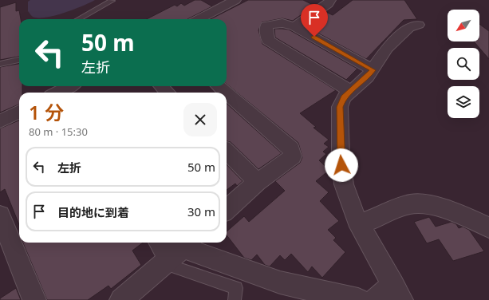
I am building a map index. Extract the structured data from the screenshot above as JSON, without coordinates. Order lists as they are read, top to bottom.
{
  "north": "bottom left",
  "page": {
    "turn": ["50 m", "左折"],
    "heading": ["1 分", "80 m · 15:30"],
    "list": [
      {
        "name": "左折",
        "value": "50 m"
      },
      {
        "name": "目的地に到着",
        "value": "30 m"
      }
    ]
  }
}
